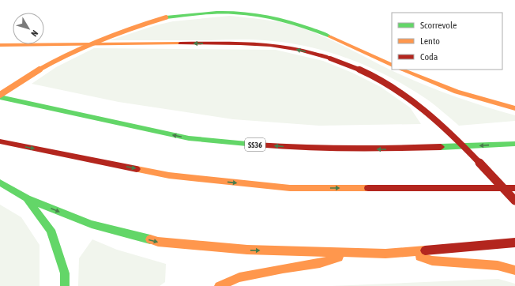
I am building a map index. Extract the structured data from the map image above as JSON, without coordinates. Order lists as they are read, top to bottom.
{
  "streets": {
    "main road": ["SS36"]
  },
  "legend": ["Scorrevole", "Lento", "Coda"],
  "north": "bottom right"
}
